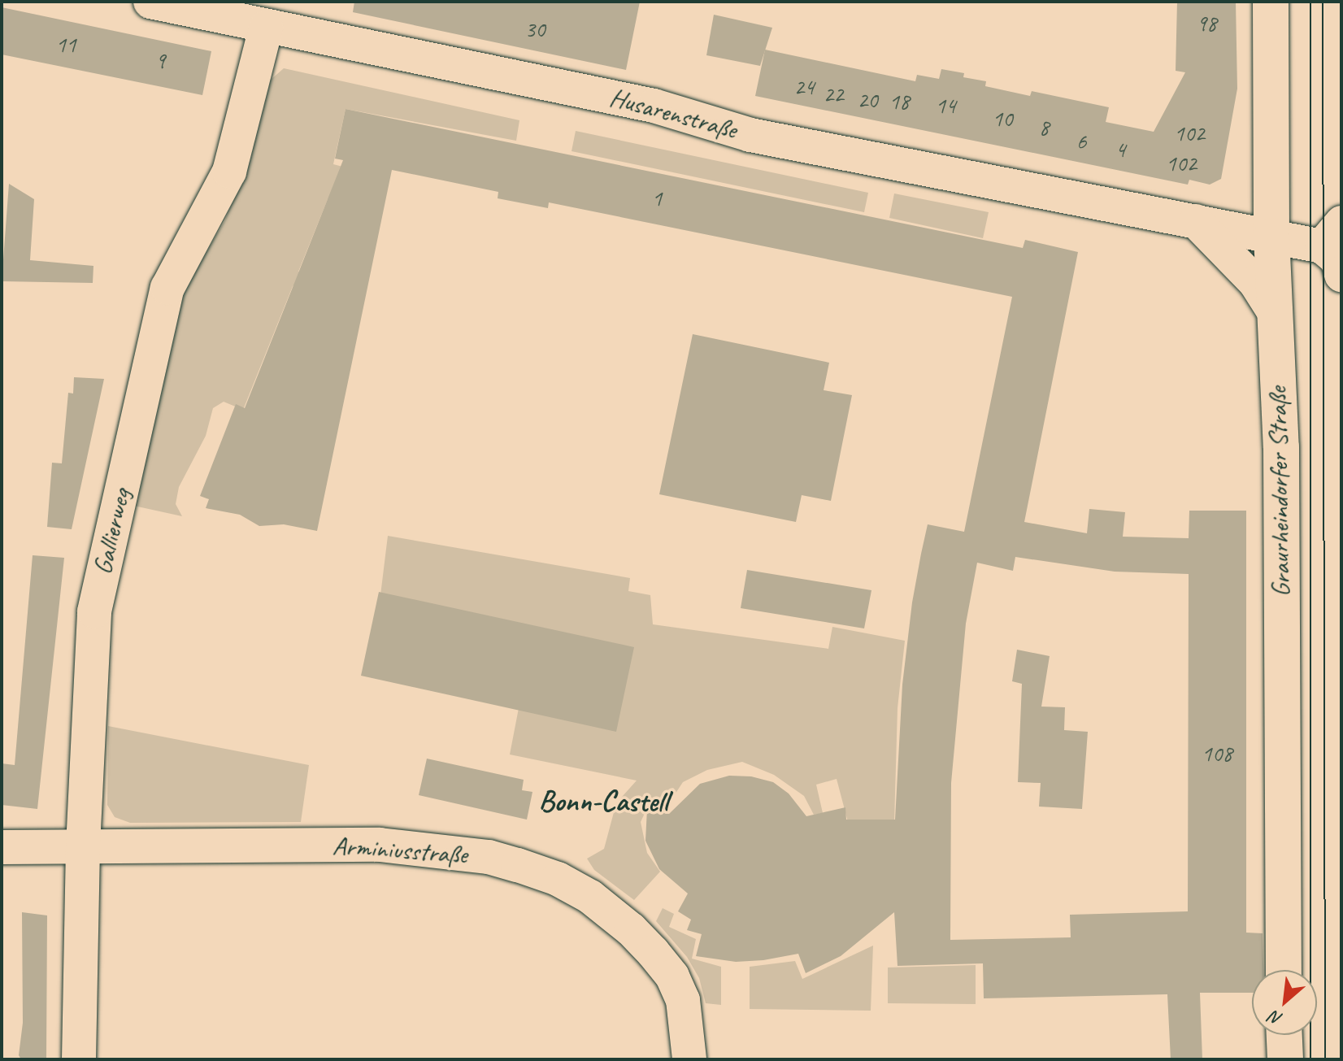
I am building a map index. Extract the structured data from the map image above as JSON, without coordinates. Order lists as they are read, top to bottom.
{
  "streets": {
    "main road": ["Graurheindorfer Straße"],
    "street": ["Husarenstraße", "Gallierweg", "Arminiusstraße"]
  },
  "crossings": [
    ["Husarenstraße", "Graurheindorfer Straße"],
    ["Husarenstraße", "Gallierweg"],
    ["Gallierweg", "Arminiusstraße"]
  ],
  "districts": ["Bonn-Castell"],
  "house_numbers": [
    "98",
    "30",
    "11",
    "9",
    "24",
    "22",
    "20",
    "18",
    "14",
    "10",
    "8",
    "102",
    "6",
    "4",
    "102",
    "1",
    "108"
  ],
  "north": "bottom left"
}
